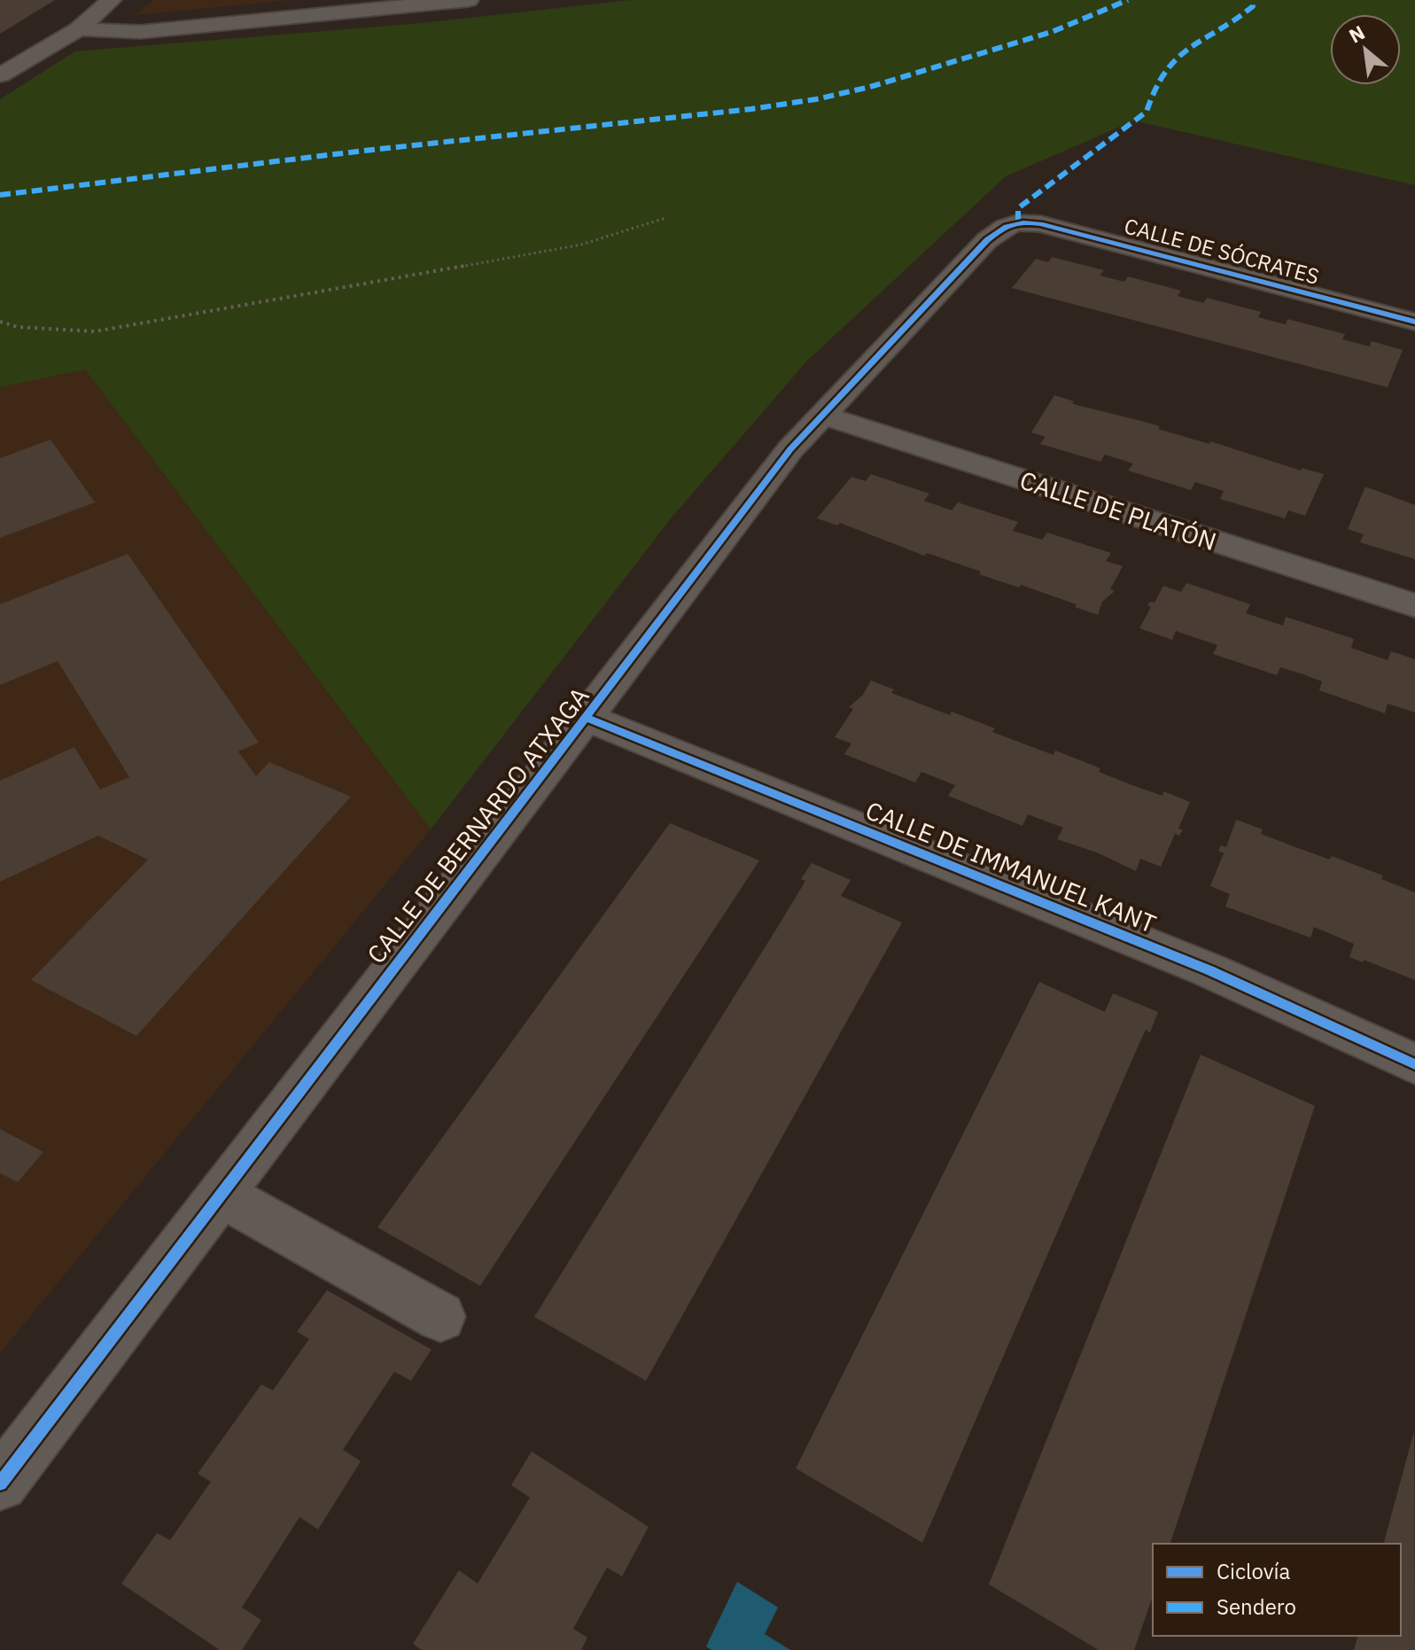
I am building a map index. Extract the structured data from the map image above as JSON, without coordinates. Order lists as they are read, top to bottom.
{
  "streets": {
    "street": [
      "CALLE DE SÓCRATES",
      "CALLE DE PLATÓN",
      "CALLE DE BERNARDO ATXAGA",
      "CALLE DE IMMANUEL KANT"
    ]
  },
  "crossings": [
    ["CALLE DE SÓCRATES", "CALLE DE BERNARDO ATXAGA"],
    ["CALLE DE PLATÓN", "CALLE DE BERNARDO ATXAGA"],
    ["CALLE DE BERNARDO ATXAGA", "CALLE DE IMMANUEL KANT"]
  ],
  "legend": ["Ciclovía", "Sendero"],
  "north": "top left"
}
